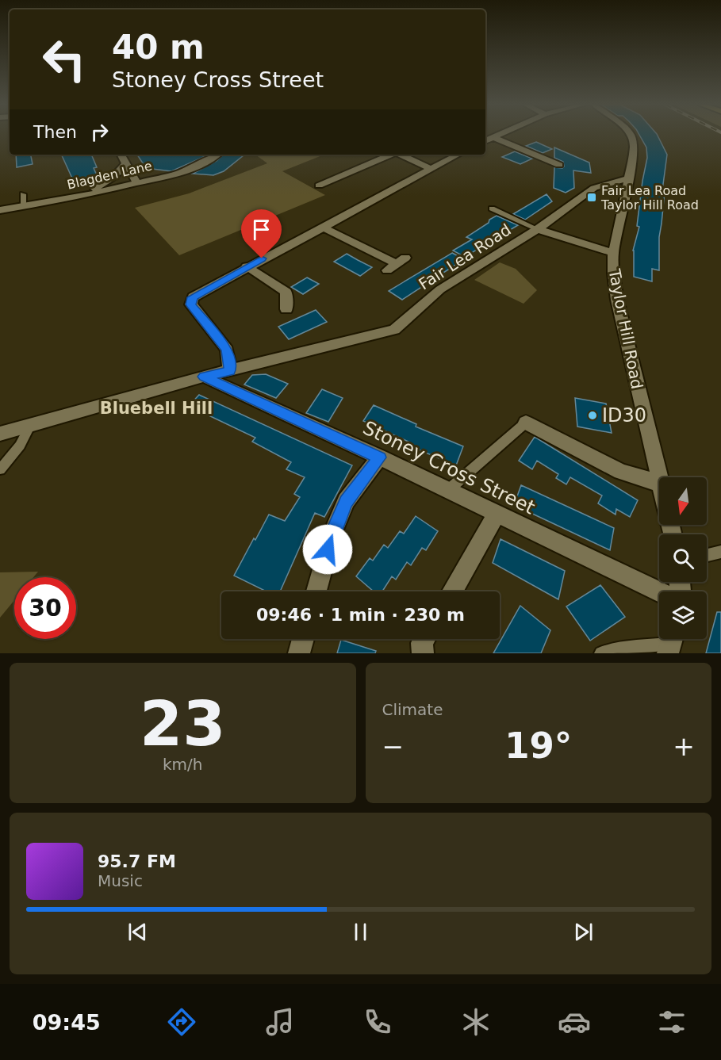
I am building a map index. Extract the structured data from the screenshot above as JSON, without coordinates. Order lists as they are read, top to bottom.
{
  "streets": {
    "street": [
      "Blagden Lane",
      "Fair Lea Road",
      "Taylor Hill Road",
      "Stoney Cross Street"
    ]
  },
  "crossings": [
    ["Fair Lea Road", "Taylor Hill Road"],
    ["Fair Lea Road", "Stoney Cross Street"]
  ],
  "districts": ["Bluebell Hill"],
  "places": {
    "transit": ["Fair Lea Road Taylor Hill Road"],
    "other": ["ID30"]
  },
  "north": "bottom",
  "page": {
    "turn": ["40 m", "Stoney Cross Street"],
    "then": "Then",
    "limit": "30",
    "trip": "09:46 · 1 min · 230 m",
    "tile": [
      ["23", "km/h"],
      "Climate"
    ],
    "heat": ["−", "19°", "+"],
    "song": ["95.7 FM", "Music"],
    "tabs": "09:45"
  }
}
